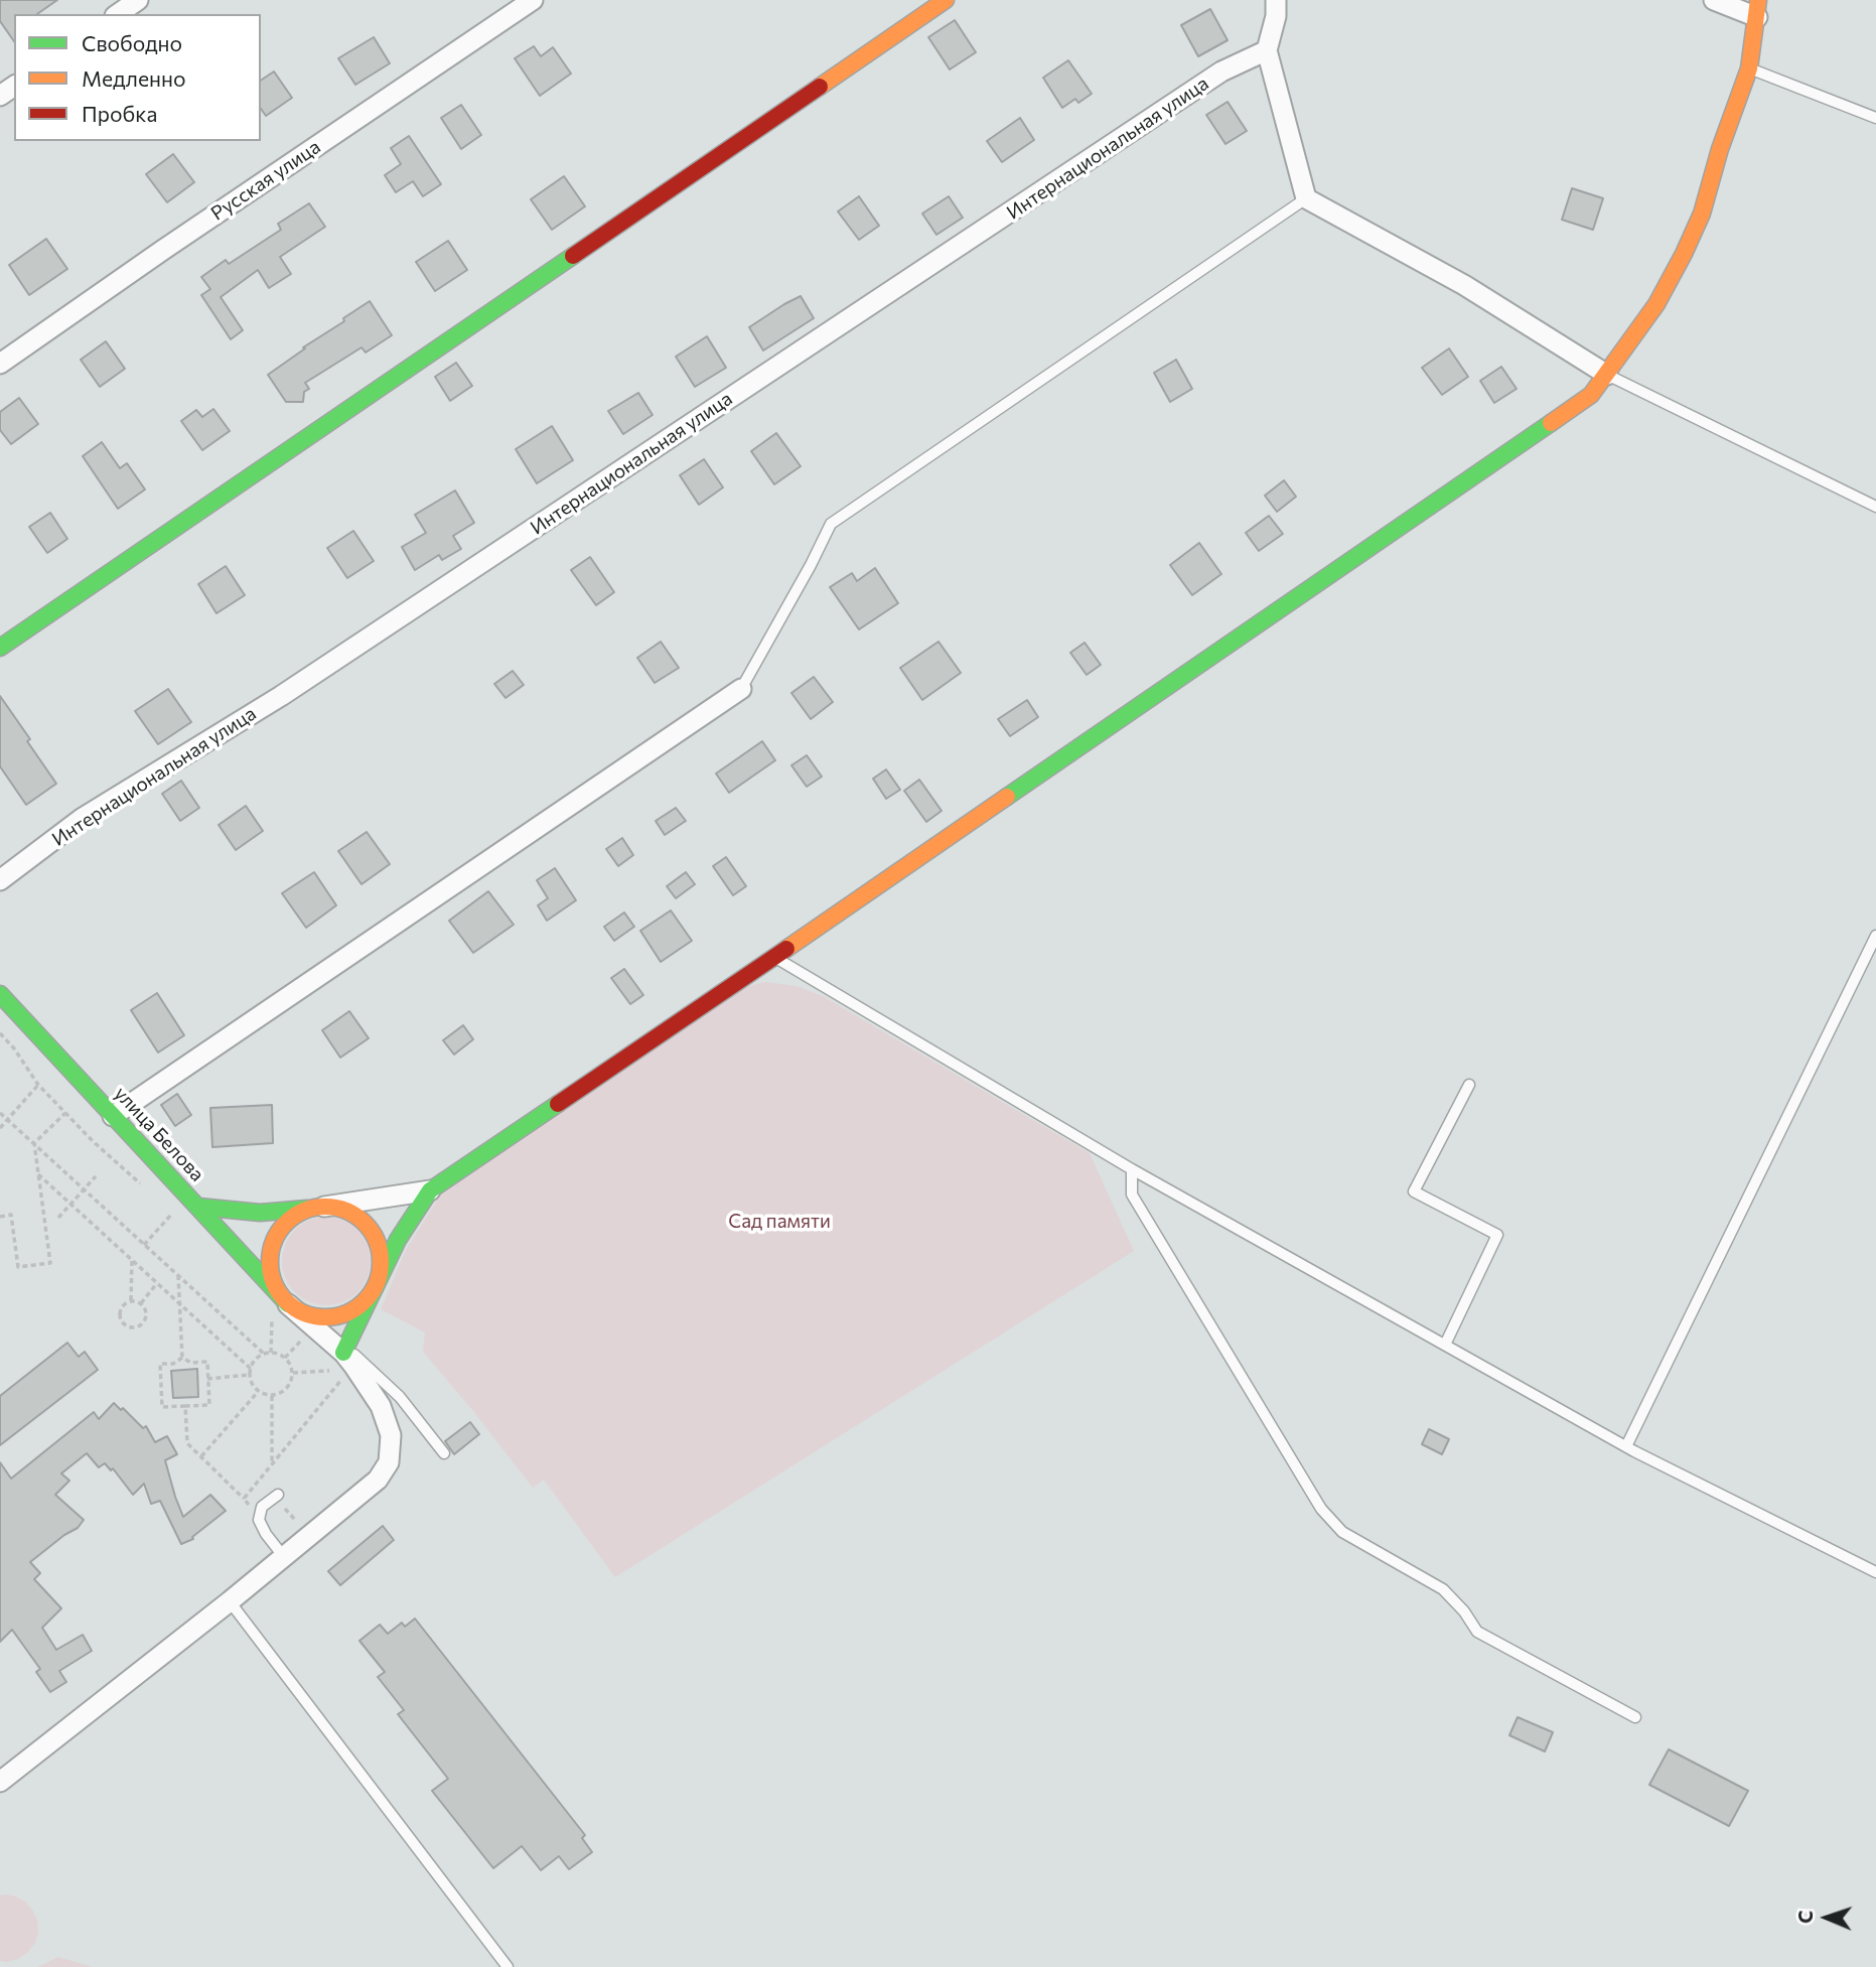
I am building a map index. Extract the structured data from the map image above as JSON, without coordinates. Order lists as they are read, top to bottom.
{
  "streets": {
    "street": ["Интернациональная улица", "Русская улица", "улица Белова"]
  },
  "parks": ["Сад памяти"],
  "legend": ["Свободно", "Медленно", "Пробка"],
  "north": "left"
}
